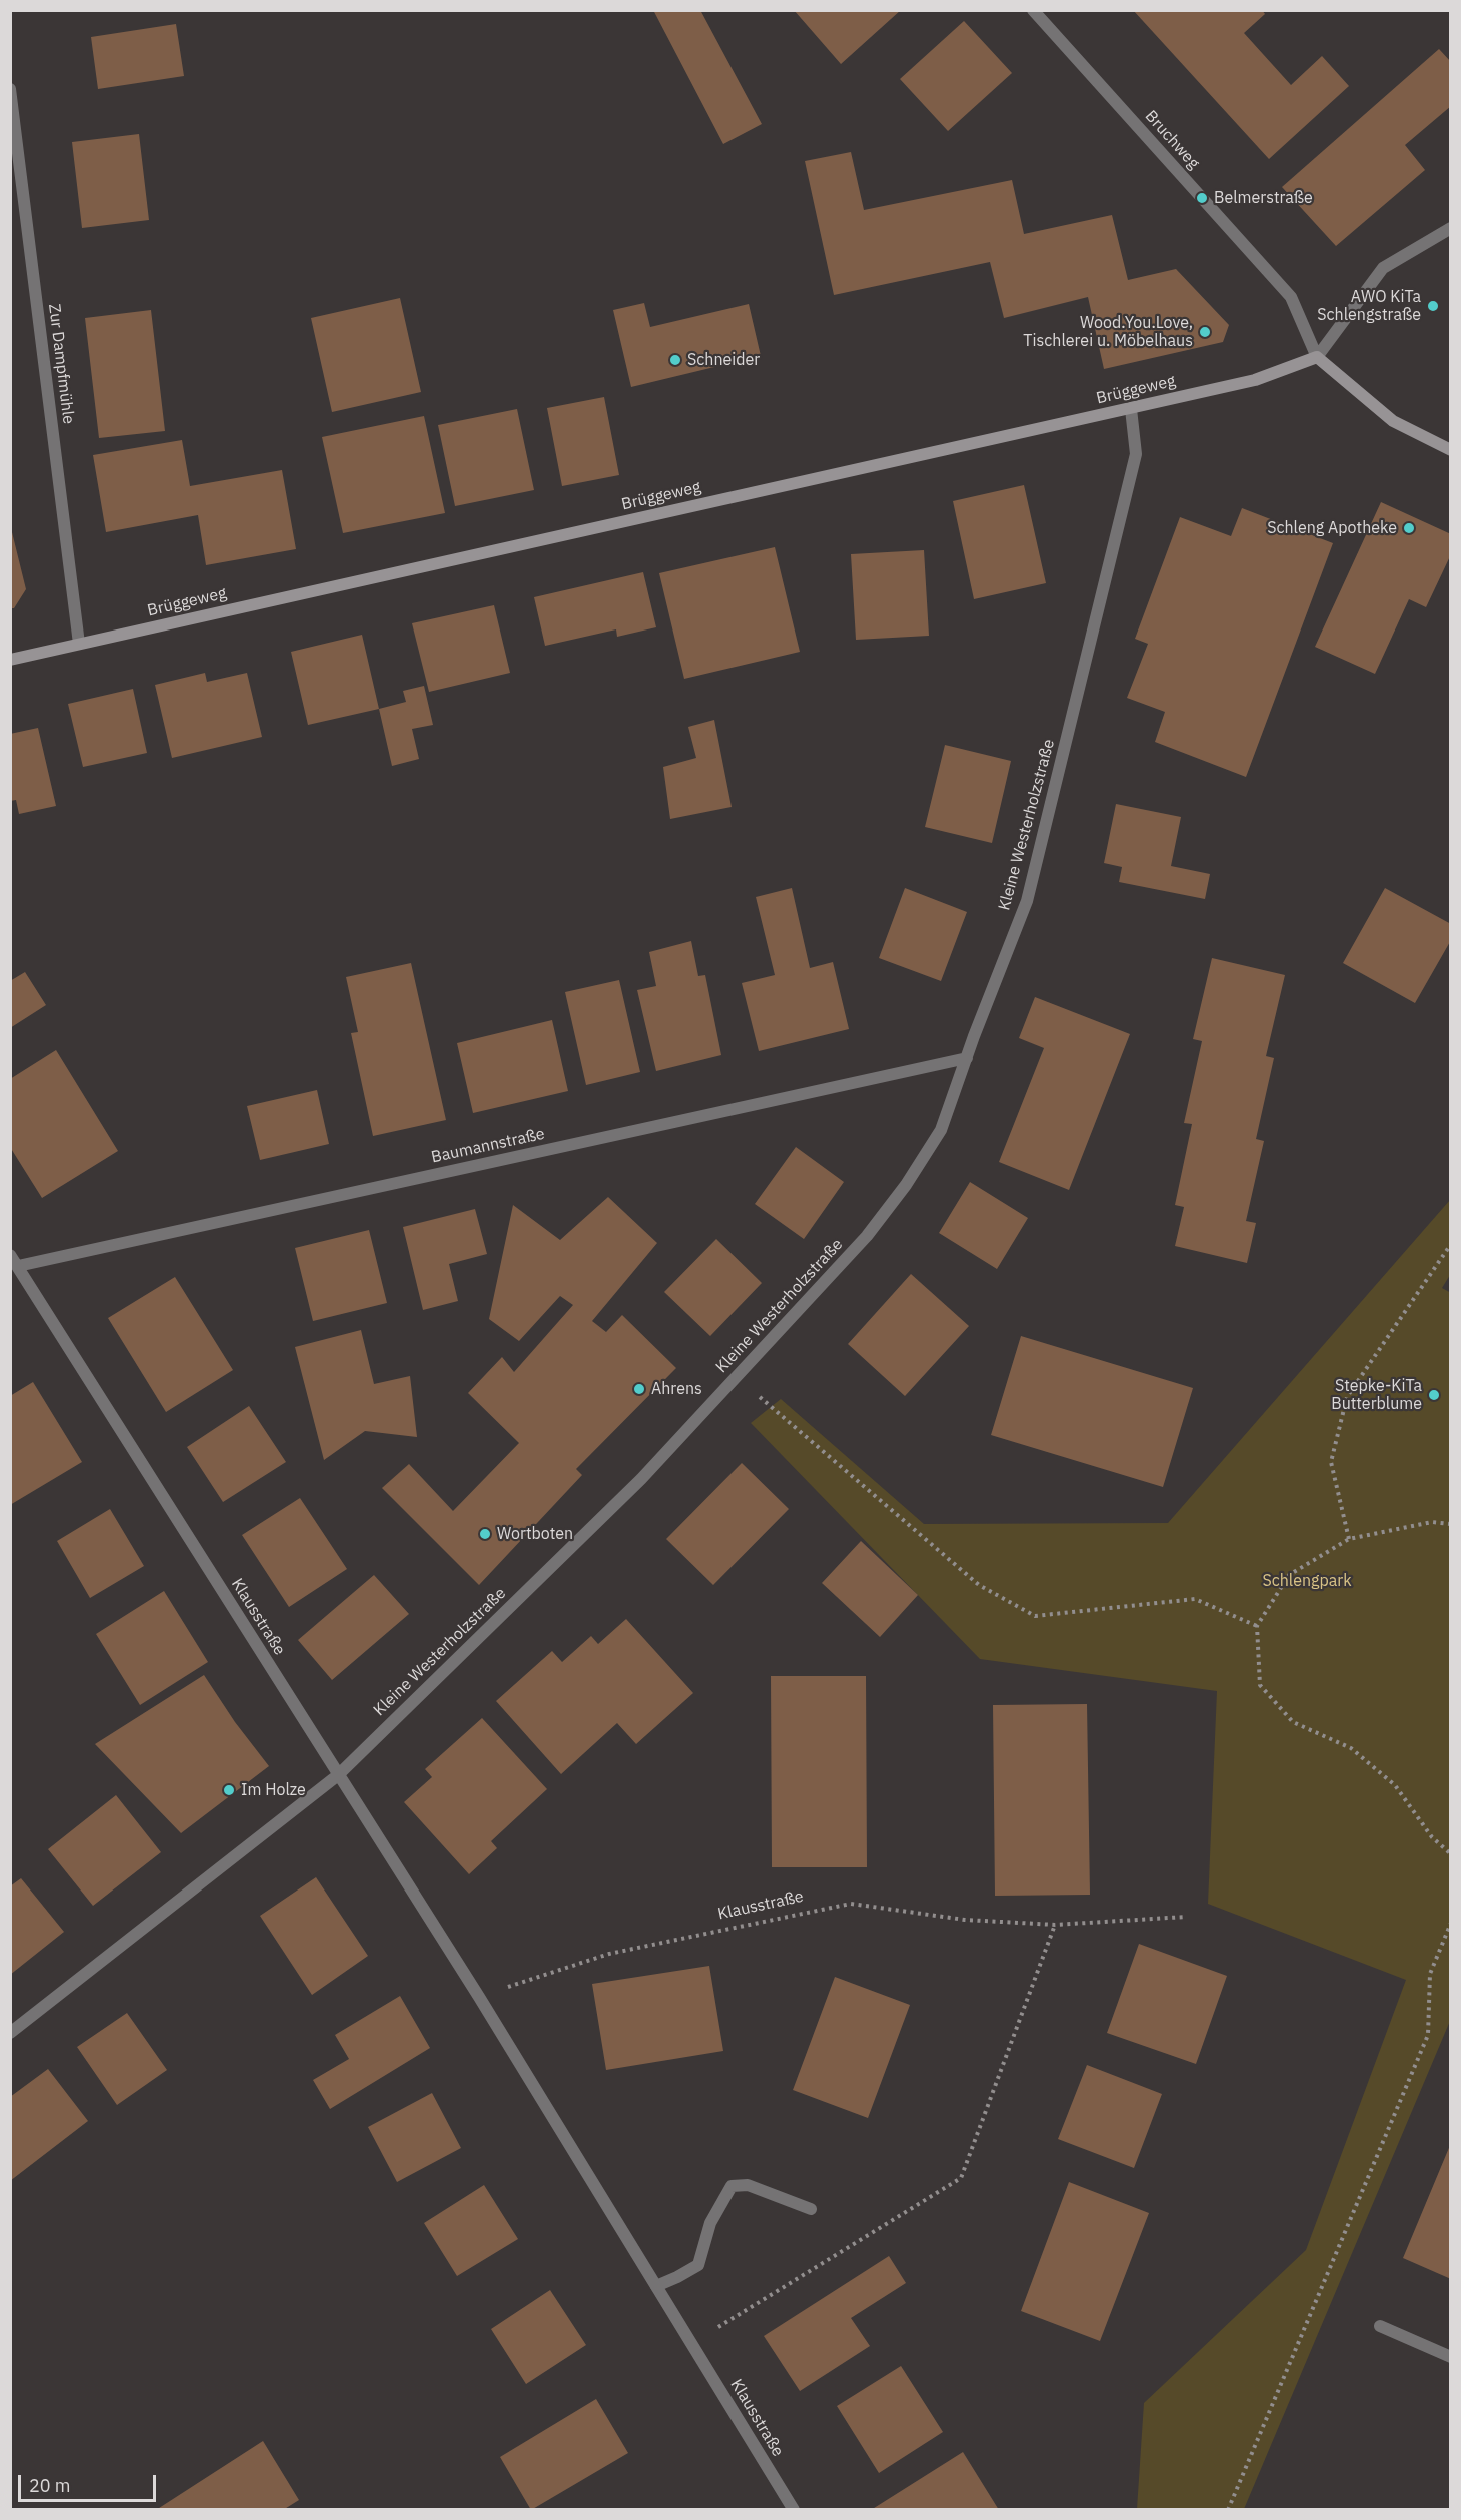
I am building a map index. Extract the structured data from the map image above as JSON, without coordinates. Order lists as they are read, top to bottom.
{
  "streets": {
    "street": [
      "Bruchweg",
      "Zur Dampfmühle",
      "Brüggeweg",
      "Kleine Westerholzstraße",
      "Baumannstraße",
      "Klausstraße"
    ]
  },
  "crossings": [
    ["Bruchweg", "Brüggeweg"],
    ["Zur Dampfmühle", "Brüggeweg"],
    ["Brüggeweg", "Kleine Westerholzstraße"],
    ["Kleine Westerholzstraße", "Baumannstraße"],
    ["Kleine Westerholzstraße", "Klausstraße"],
    ["Baumannstraße", "Klausstraße"]
  ],
  "parks": ["Schlengpark"],
  "places": [
    "Belmerstraße",
    "AWO KiTa Schlengstraße",
    "Wood.You.Love, Tischlerei u. Möbelhaus",
    "Schneider",
    "Schleng Apotheke",
    "Ahrens",
    "Stepke-KiTa Butterblume",
    "Wortboten",
    "Im Holze"
  ],
  "scale_bar": "20 m"
}
